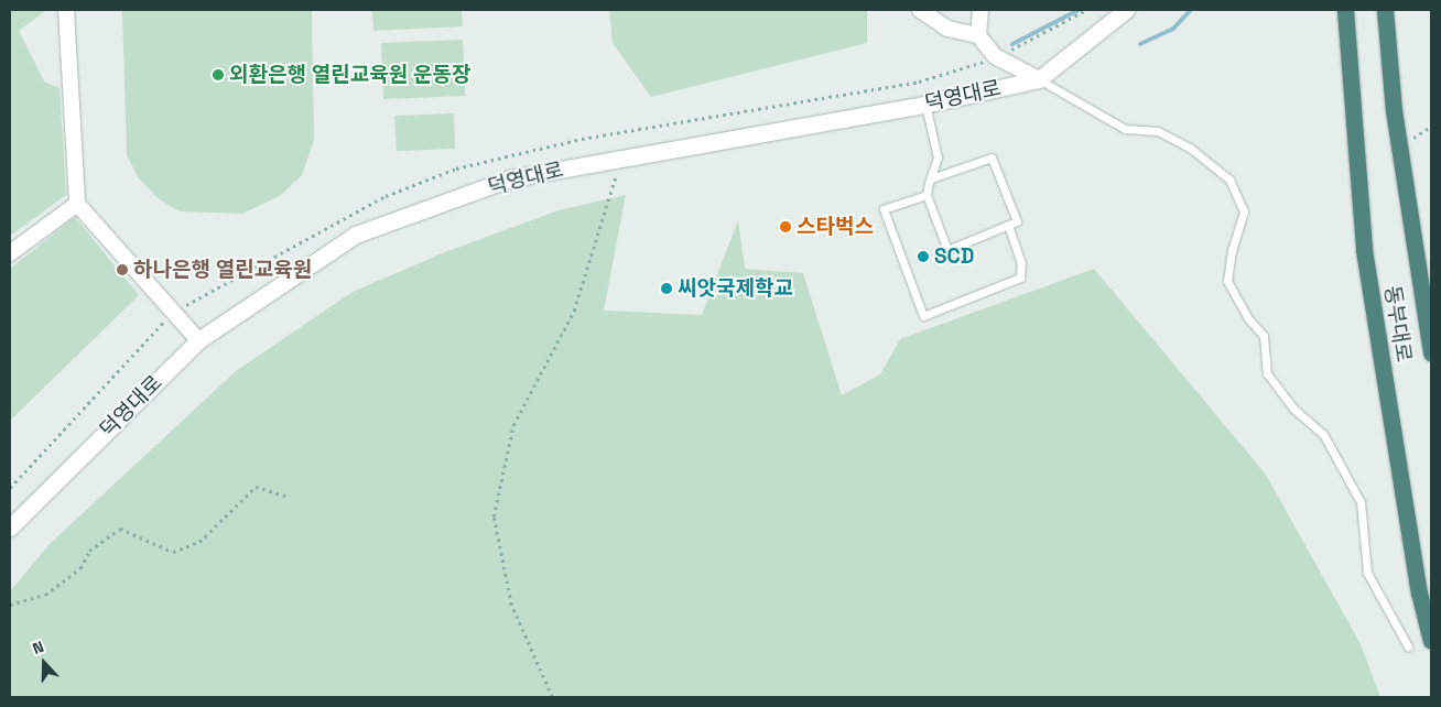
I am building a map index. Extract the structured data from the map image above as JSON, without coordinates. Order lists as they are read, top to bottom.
{
  "streets": {
    "highway": ["동부대로"],
    "main road": ["덕영대로"]
  },
  "places": [
    "외환은행 열린교육원 운동장",
    "스타벅스",
    "SCD",
    "하나은행 열린교육원",
    "씨앗국제학교"
  ],
  "north": "top"
}
